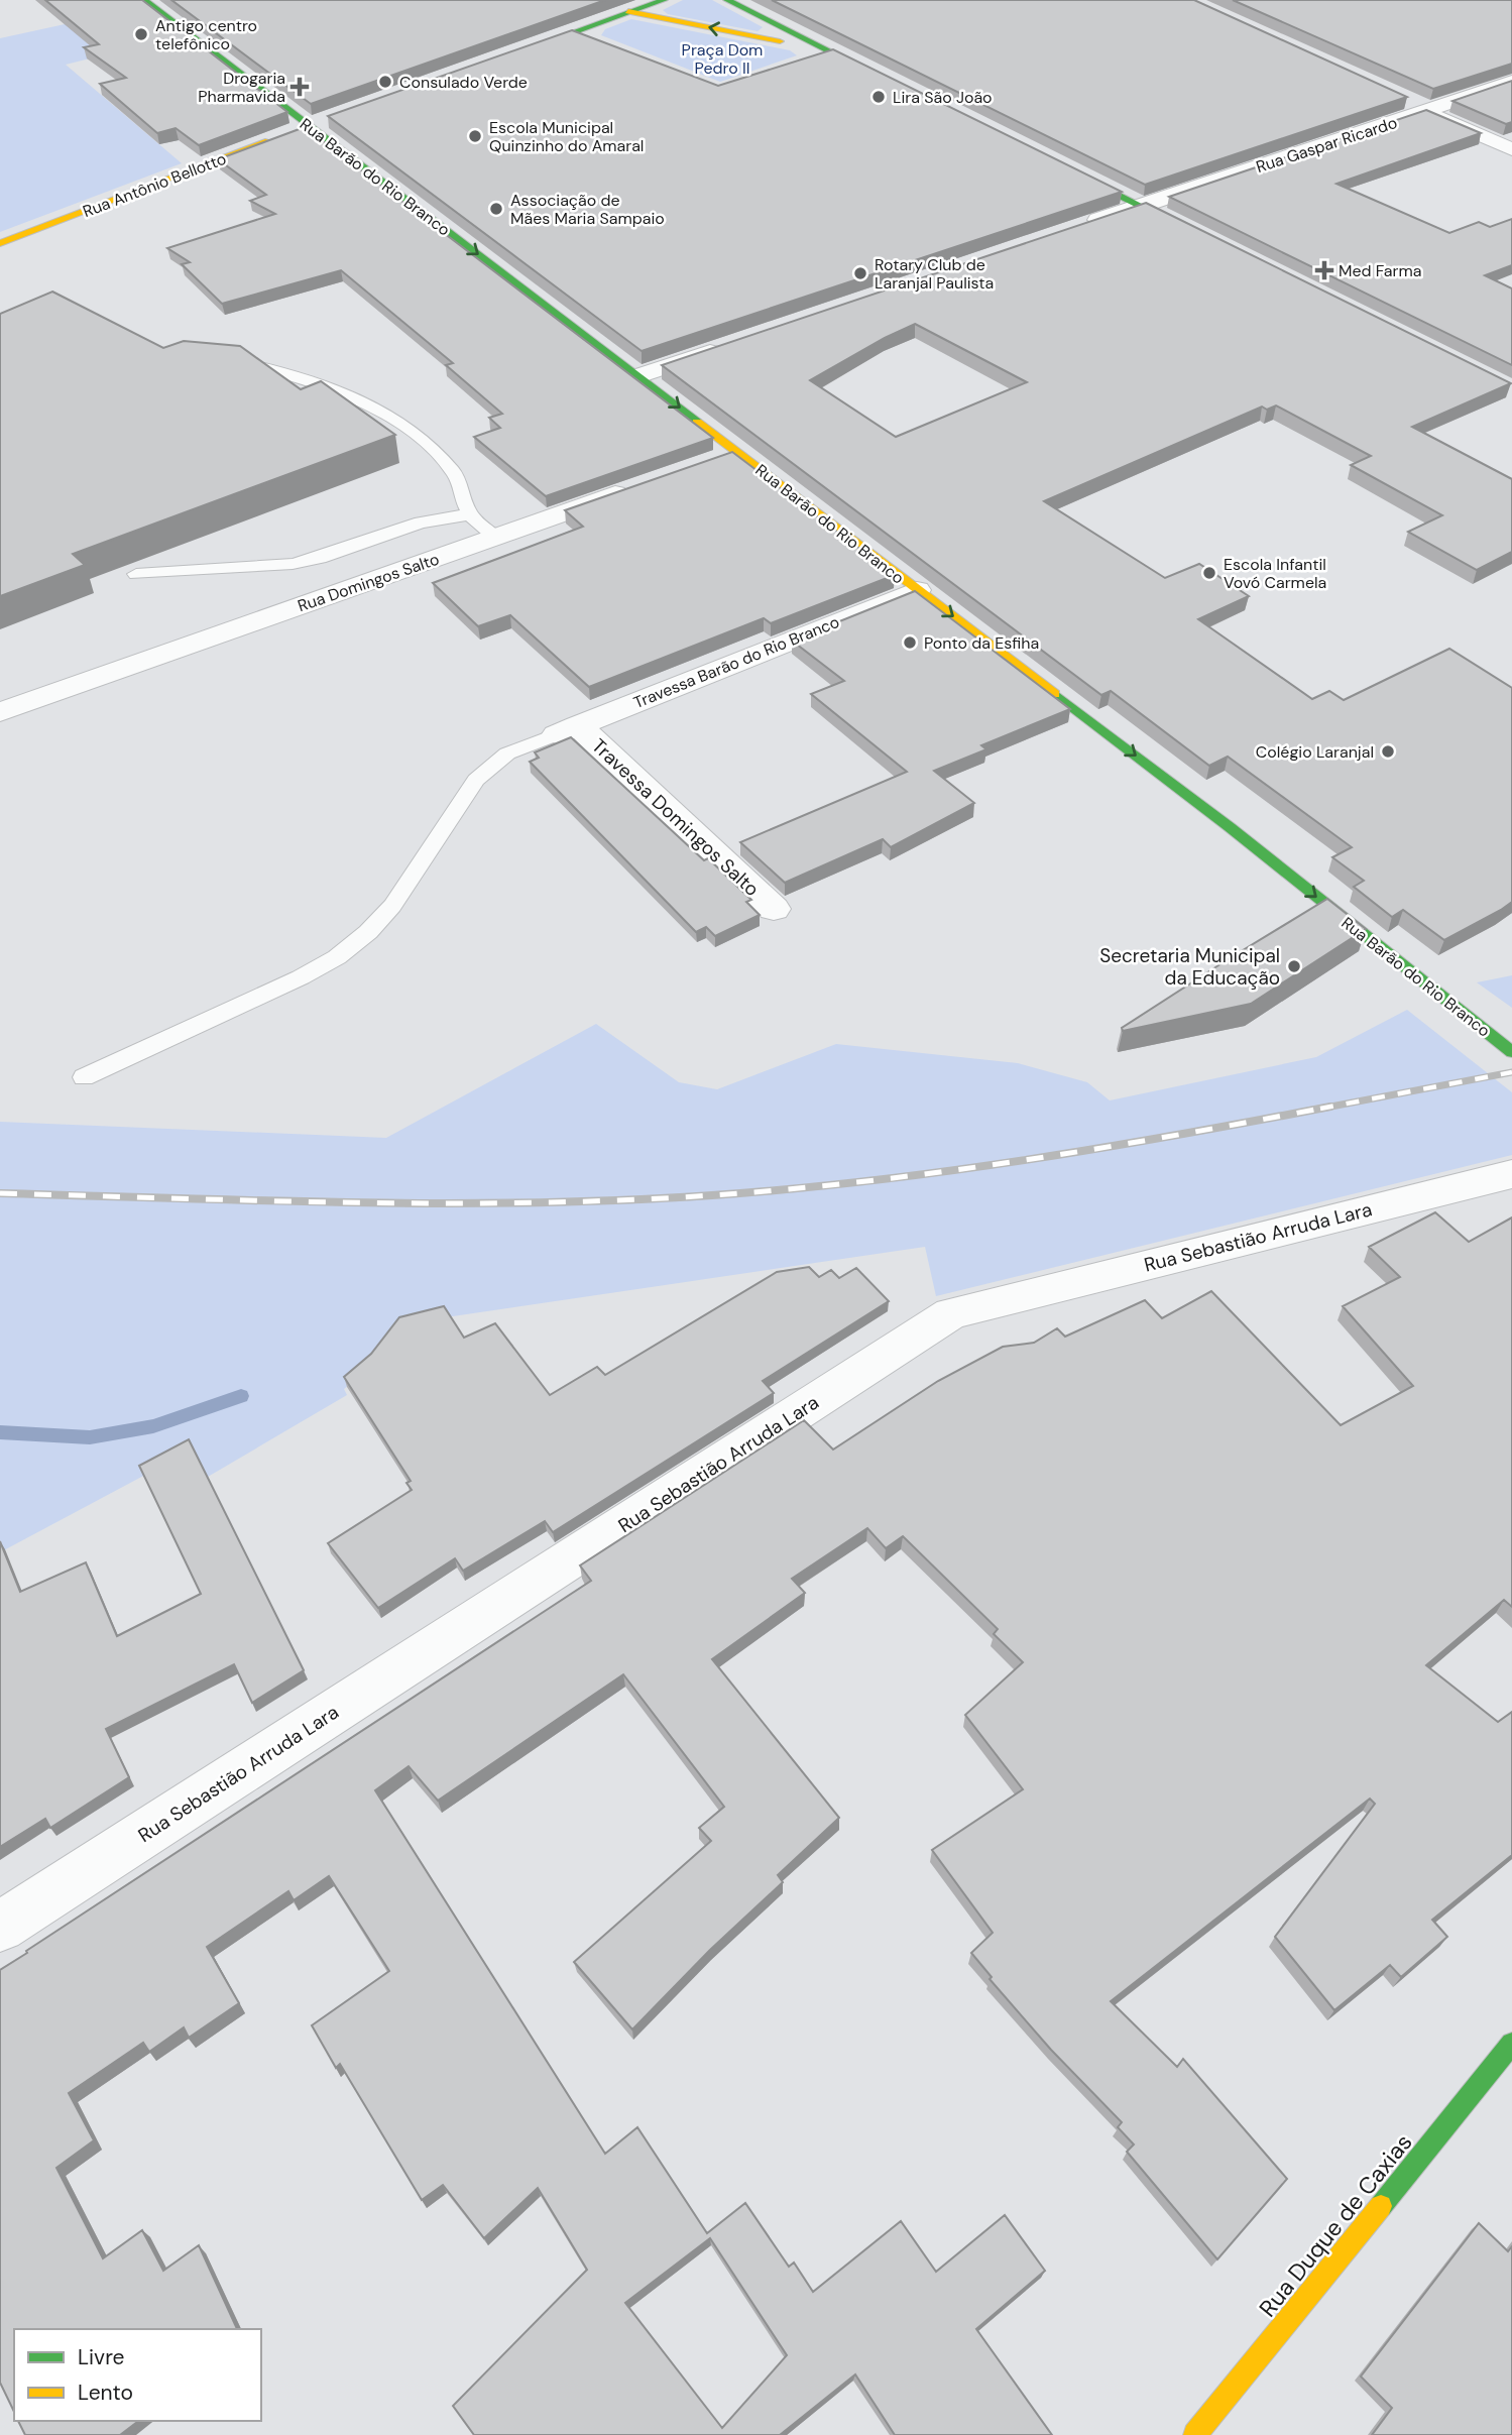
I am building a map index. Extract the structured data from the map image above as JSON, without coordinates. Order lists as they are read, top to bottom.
{
  "streets": {
    "main road": ["Rua Barão do Rio Branco", "Rua Antônio Bellotto", "Rua Duque de Caxias"],
    "street": [
      "Rua Gaspar Ricardo",
      "Rua Domingos Salto",
      "Travessa Barão do Rio Branco",
      "Travessa Domingos Salto",
      "Rua Sebastião Arruda Lara"
    ]
  },
  "crossings": [
    ["Rua Barão do Rio Branco", "Rua Antônio Bellotto"],
    ["Rua Barão do Rio Branco", "Travessa Barão do Rio Branco"],
    ["Travessa Barão do Rio Branco", "Travessa Domingos Salto"]
  ],
  "one_way": ["Rua Barão do Rio Branco"],
  "parks": ["Praça Dom Pedro II"],
  "places": {
    "other": [
      "Antigo centro telefônico",
      "Consulado Verde",
      "Lira São João",
      "Escola Municipal Quinzinho do Amaral",
      "Associação de Mães Maria Sampaio",
      "Rotary Club de Laranjal Paulista",
      "Escola Infantil Vovó Carmela",
      "Ponto da Esfiha",
      "Colégio Laranjal",
      "Secretaria Municipal da Educação"
    ],
    "health": ["Drogaria Pharmavida", "Med Farma"]
  },
  "legend": ["Livre", "Lento"]
}
